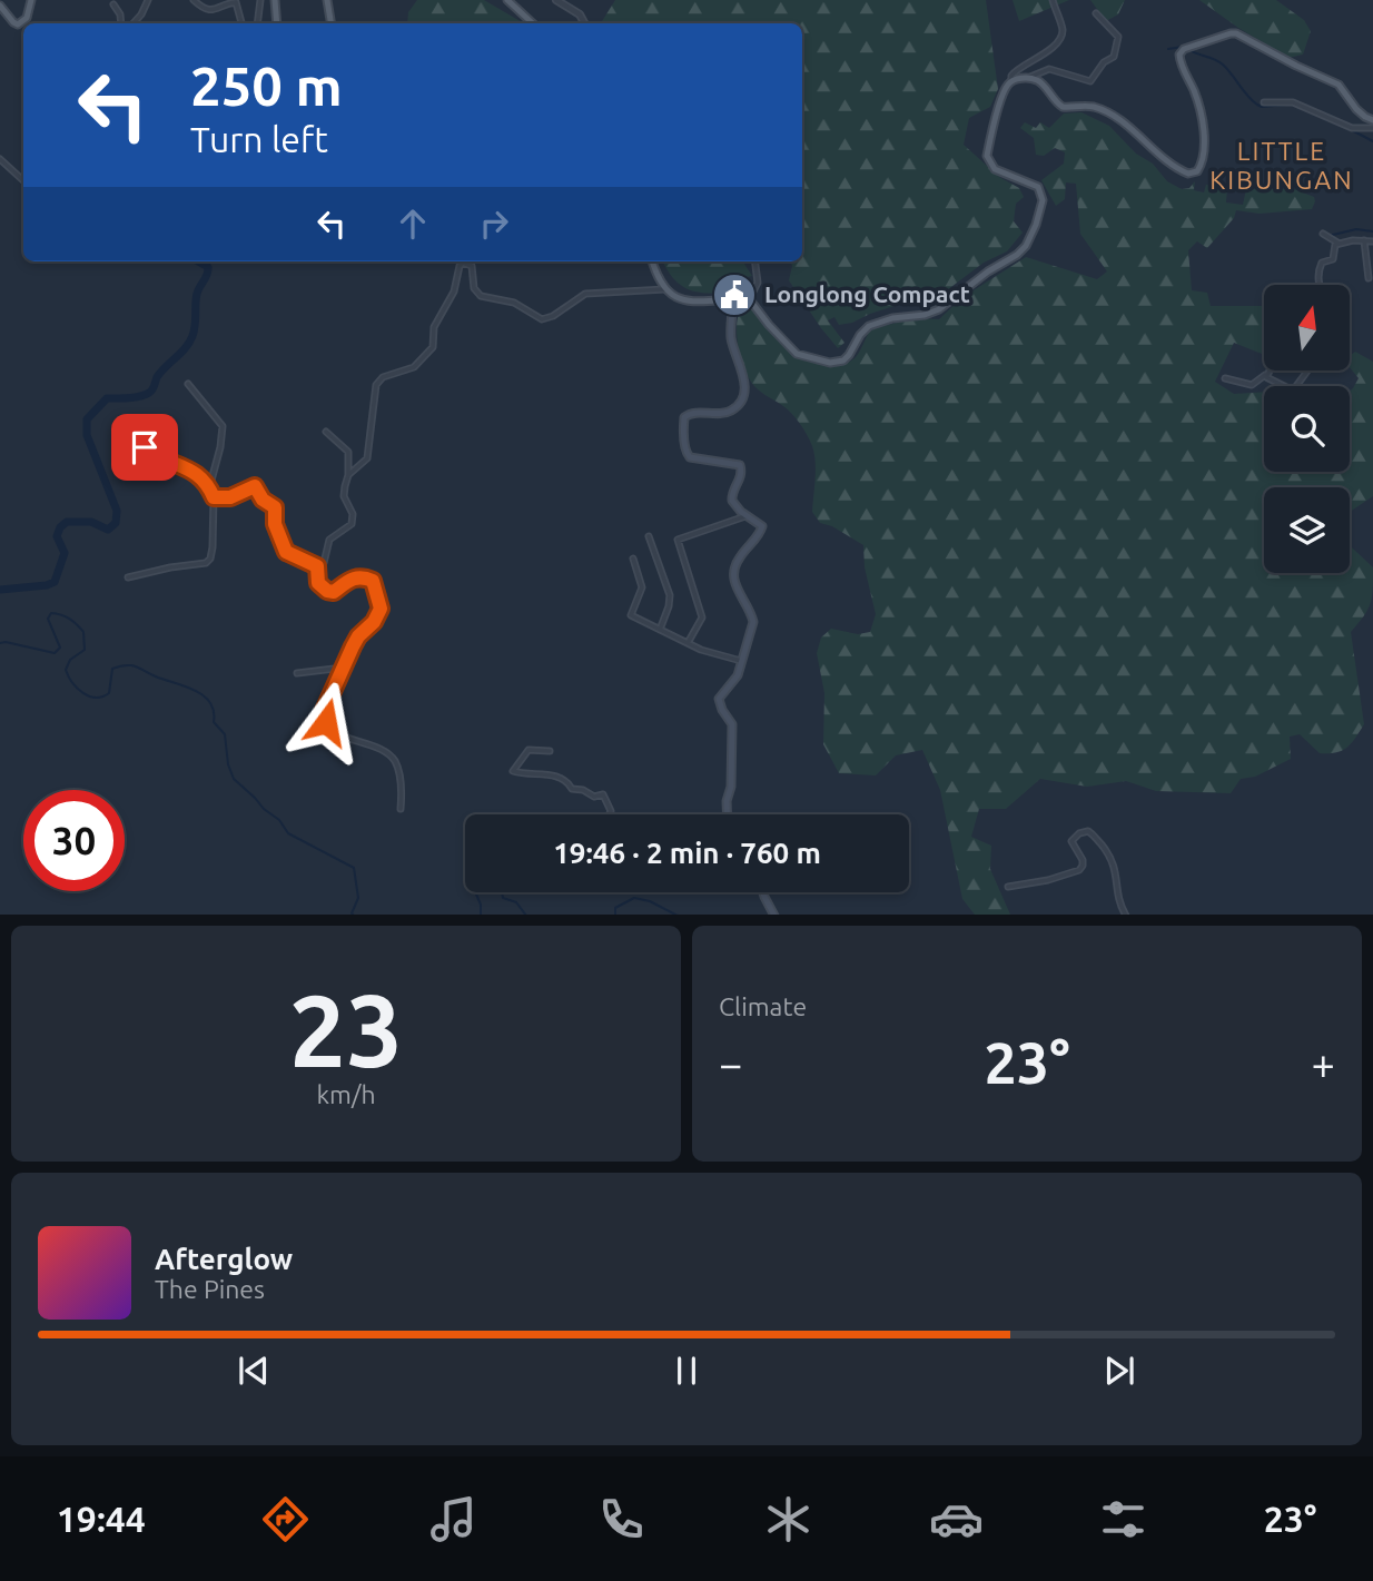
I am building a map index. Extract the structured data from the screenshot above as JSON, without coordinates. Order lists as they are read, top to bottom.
{
  "districts": ["LITTLE KIBUNGAN"],
  "places": {
    "public building": ["Longlong Compact"]
  },
  "north": "top",
  "page": {
    "turn": ["250 m", "Turn left"],
    "limit": "30",
    "trip": "19:46 · 2 min · 760 m",
    "tile": [
      ["23", "km/h"],
      "Climate"
    ],
    "heat": ["−", "23°", "+"],
    "song": ["Afterglow", "The Pines"],
    "tabs": ["19:44", "23°"]
  }
}
